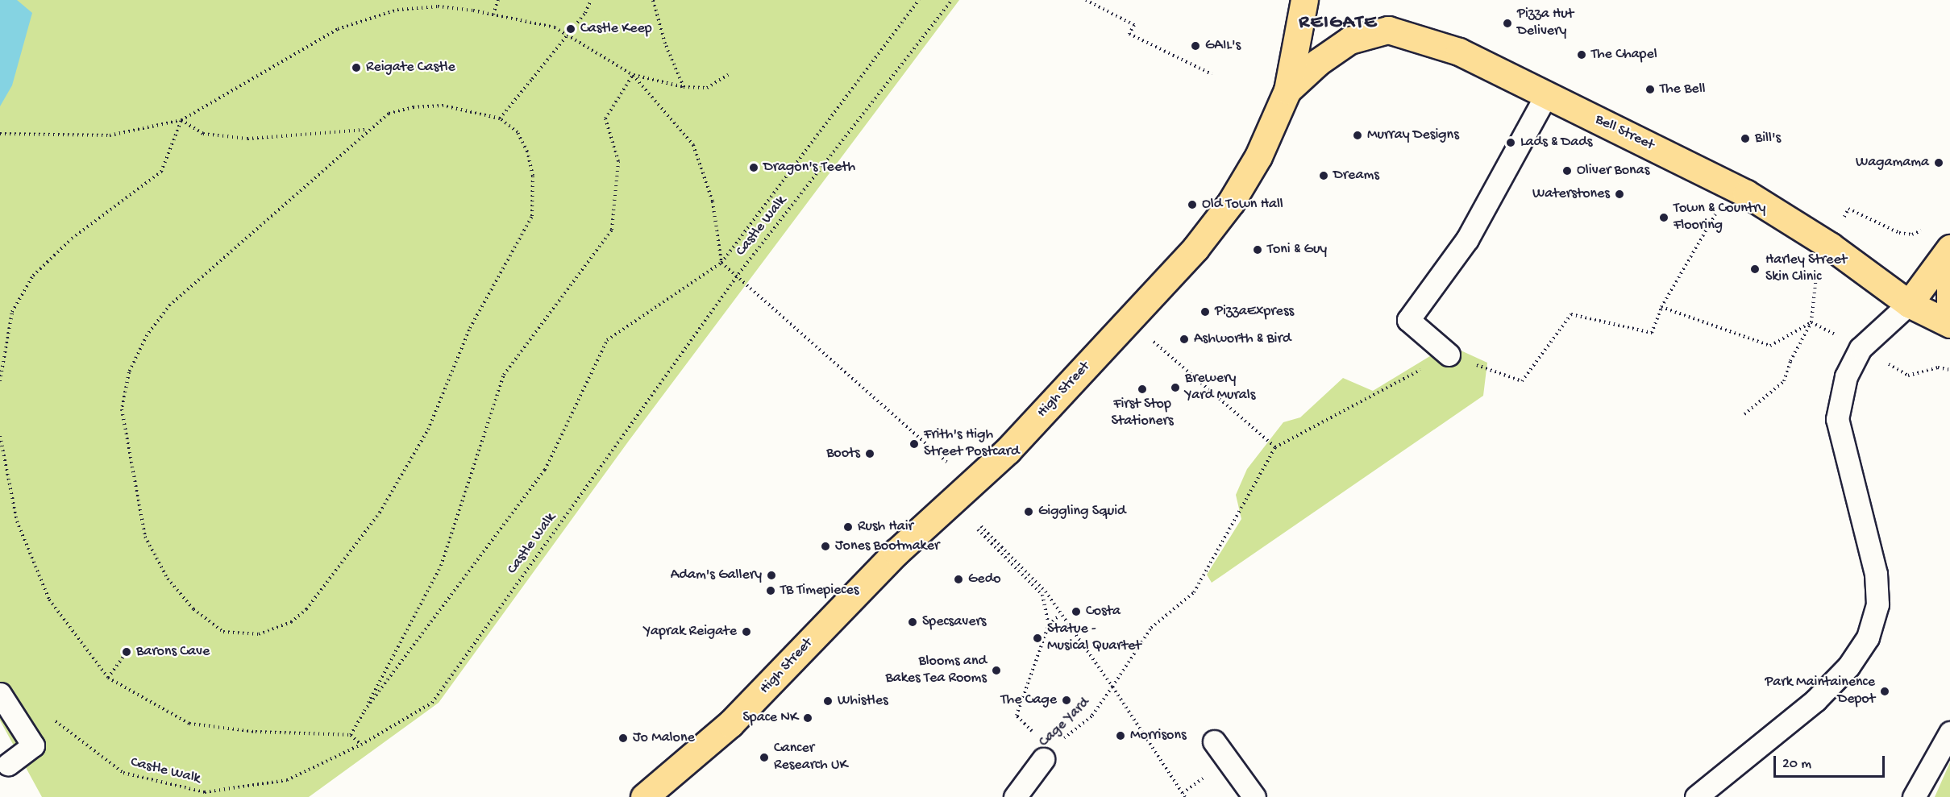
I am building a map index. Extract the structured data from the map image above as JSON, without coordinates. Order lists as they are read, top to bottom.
{
  "streets": {
    "main road": ["Bell Street", "High Street"],
    "path": ["Castle Walk", "Cage Yard"]
  },
  "crossings": [
    ["Bell Street", "High Street"]
  ],
  "districts": ["REIGATE"],
  "places": [
    "Pizza Hut Delivery",
    "Castle Keep",
    "GAIL's",
    "The Chapel",
    "Reigate Castle",
    "The Bell",
    "Murray Designs",
    "Bill's",
    "Lads & Dads",
    "Wagamama",
    "Dragon's Teeth",
    "Oliver Bonas",
    "Dreams",
    "Waterstones",
    "Old Town Hall",
    "Town & Country Flooring",
    "Toni & Guy",
    "Harley Street Skin Clinic",
    "PizzaExpress",
    "Ashworth & Bird",
    "Brewery Yard Murals",
    "First Stop Stationers",
    "Frith's High Street Postcard",
    "Boots",
    "Giggling Squid",
    "Rush Hair",
    "Jones Bootmaker",
    "Adam's Gallery",
    "Gedo",
    "TB Timepieces",
    "Costa",
    "Specsavers",
    "Yaprak Reigate",
    "Statue - Musical Quartet",
    "Barons Cave",
    "Blooms and Bakes Tea Rooms",
    "Park Maintainence Depot",
    "The Cage",
    "Whistles",
    "Space NK",
    "Morrisons",
    "Jo Malone",
    "Cancer Research UK"
  ],
  "scale_bar": "20 m"
}
